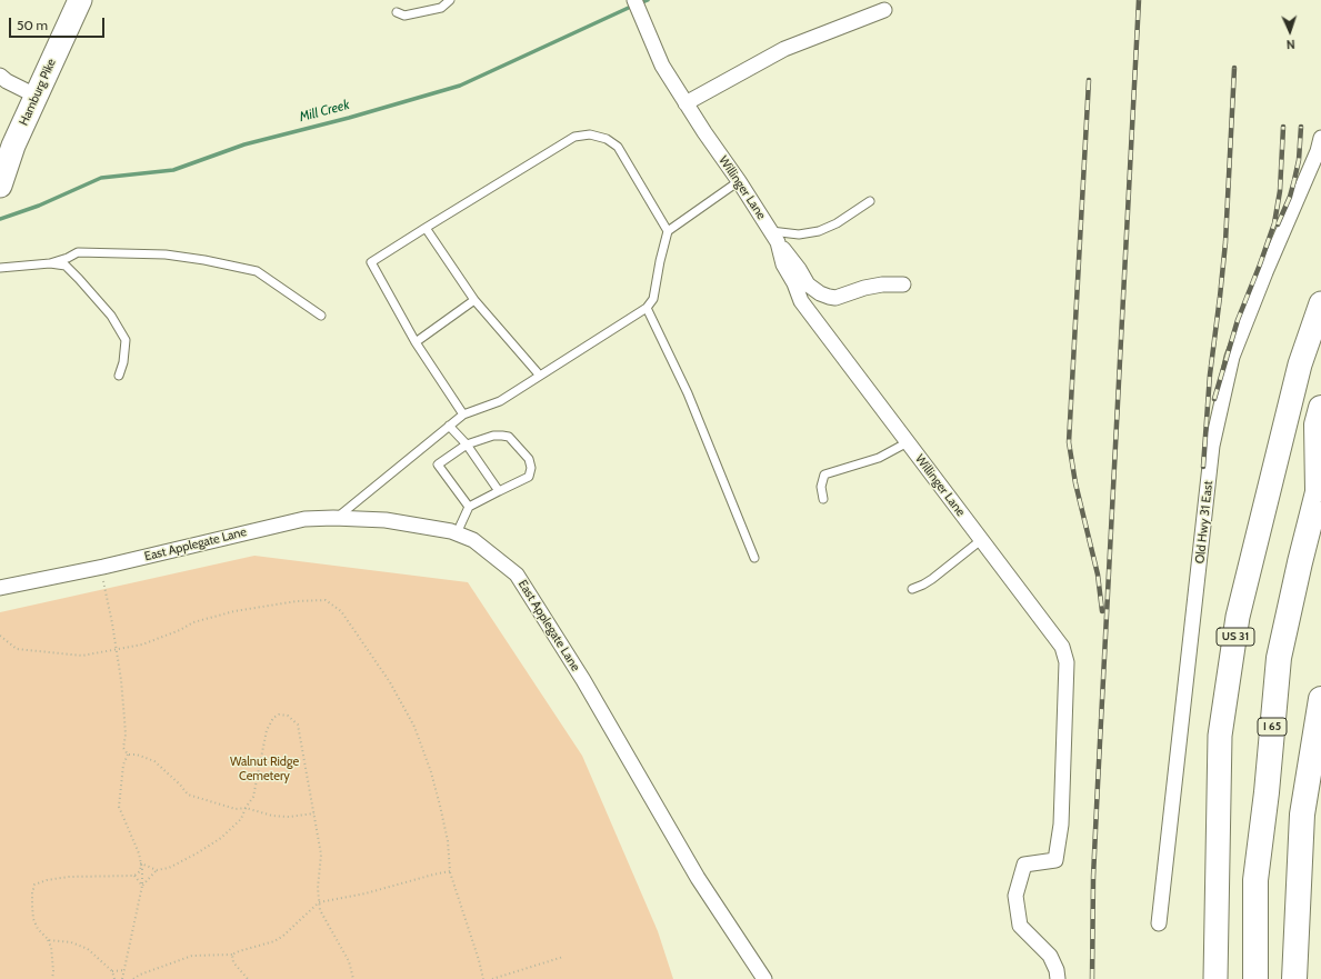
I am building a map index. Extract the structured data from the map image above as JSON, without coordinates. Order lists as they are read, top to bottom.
{
  "streets": {
    "highway": ["I 65"],
    "main road": ["Hamburg Pike", "US 31"],
    "street": ["Willinger Lane", "Old Hwy 31 East", "East Applegate Lane"]
  },
  "water": ["Mill Creek"],
  "parks": ["Walnut Ridge Cemetery"],
  "scale_bar": "50 m",
  "north": "bottom"
}
